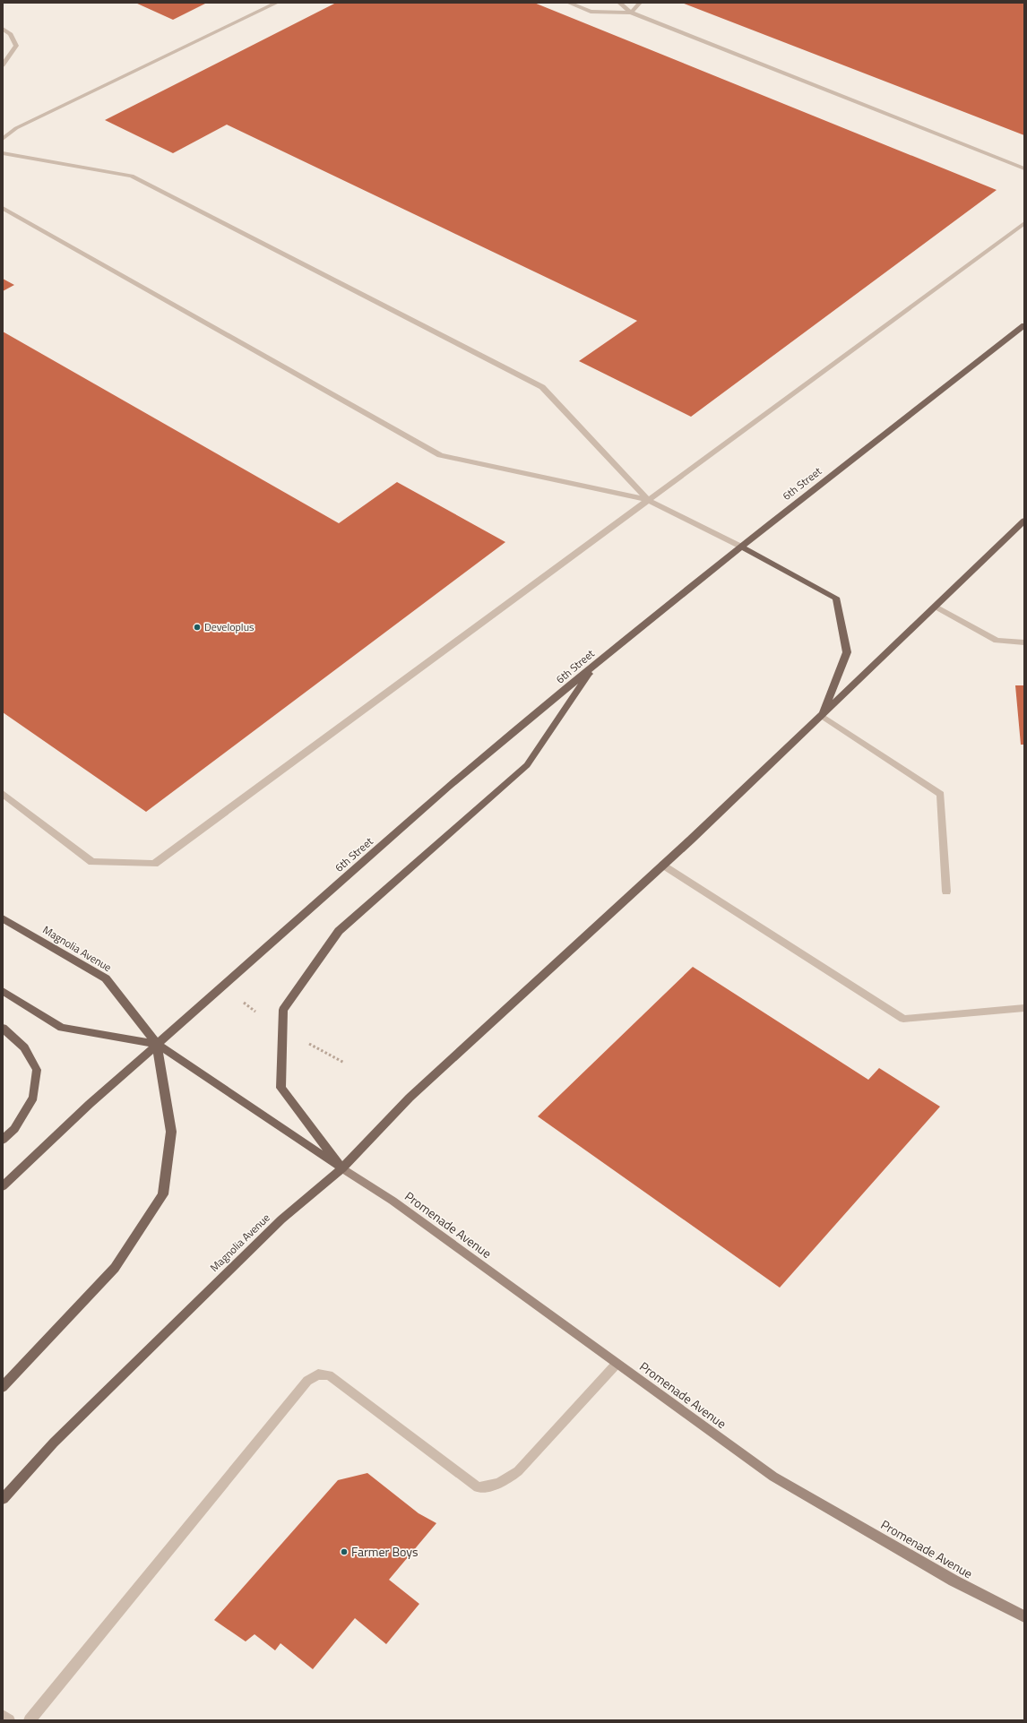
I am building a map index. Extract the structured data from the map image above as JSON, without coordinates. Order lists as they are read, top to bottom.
{
  "streets": {
    "main road": ["6th Street", "Magnolia Avenue", "Promenade Avenue"]
  },
  "crossings": [
    ["6th Street", "Magnolia Avenue"],
    ["Magnolia Avenue", "Promenade Avenue"]
  ],
  "places": ["Developlus", "Farmer Boys"]
}
